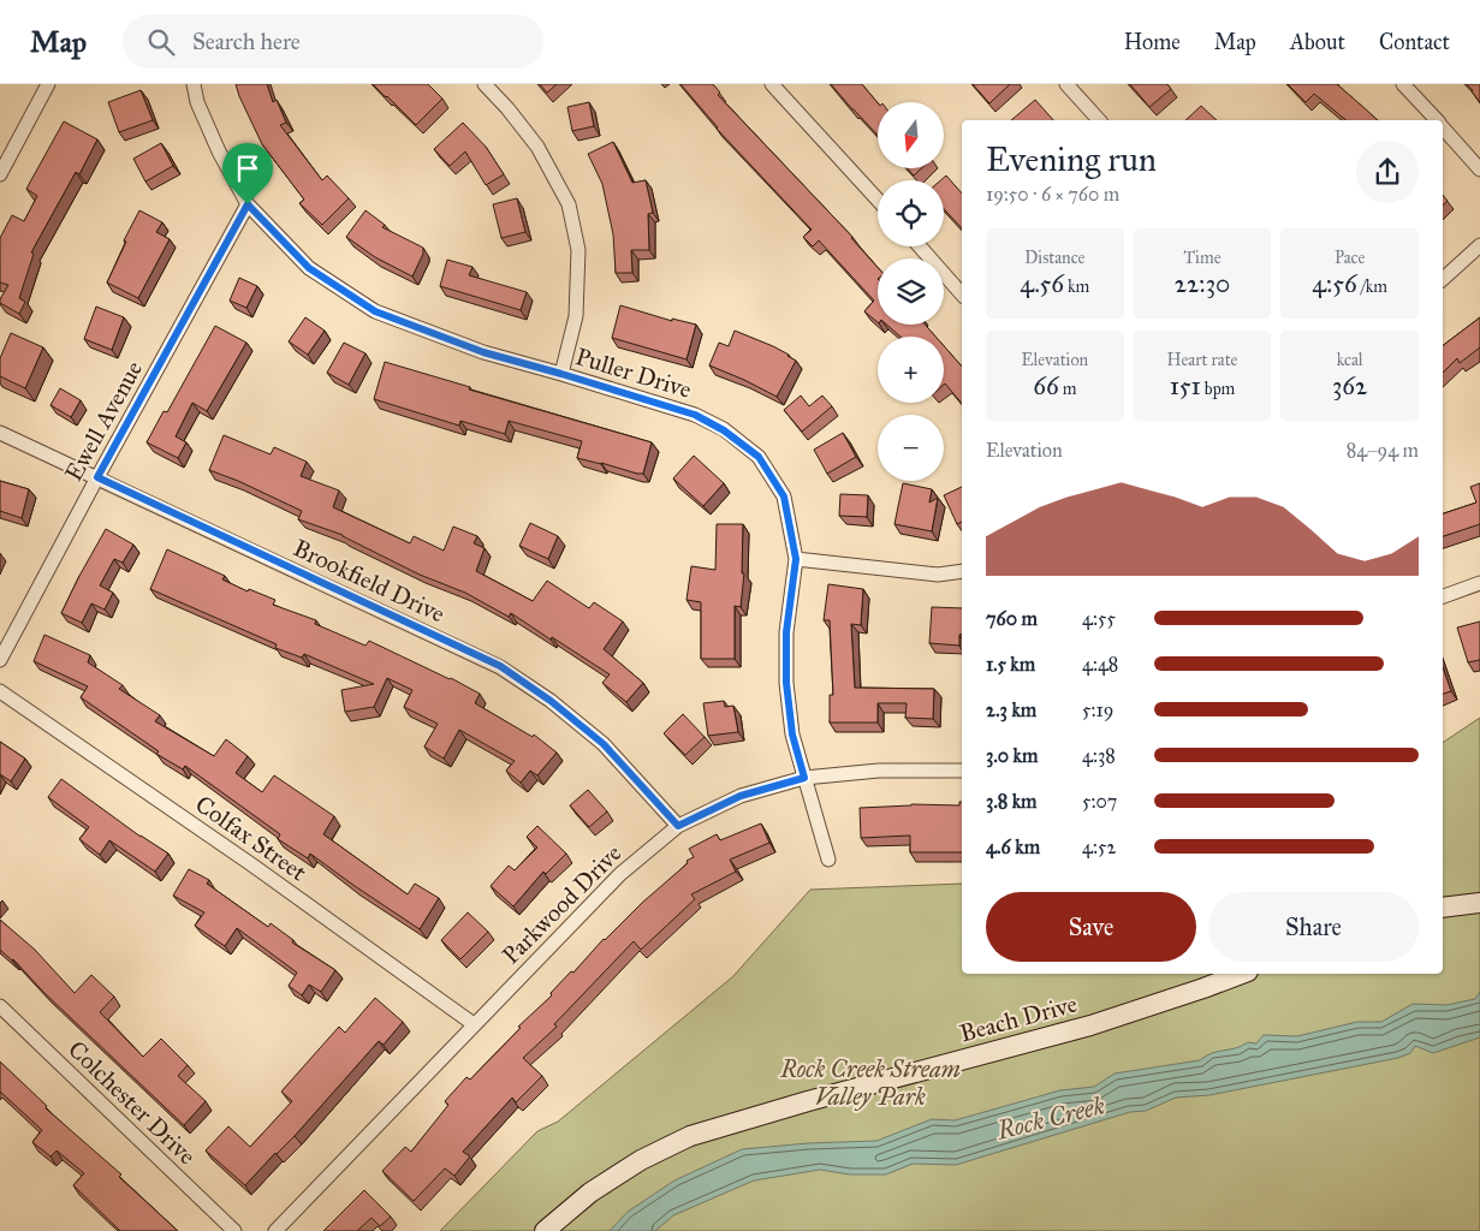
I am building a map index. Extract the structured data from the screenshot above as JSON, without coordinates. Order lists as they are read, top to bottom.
{
  "streets": {
    "street": [
      "Puller Drive",
      "Ewell Avenue",
      "Brookfield Drive",
      "Colfax Street",
      "Parkwood Drive",
      "Beach Drive",
      "Colchester Drive"
    ]
  },
  "crossings": [
    ["Puller Drive", "Ewell Avenue"],
    ["Puller Drive", "Parkwood Drive"],
    ["Ewell Avenue", "Brookfield Drive"],
    ["Brookfield Drive", "Parkwood Drive"],
    ["Colfax Street", "Parkwood Drive"]
  ],
  "water": ["Rock Creek"],
  "parks": ["Rock Creek Stream Valley Park"],
  "north": "bottom",
  "page": {
    "header": "Map",
    "search": "Search here",
    "nav": [
      "Home",
      "Map",
      "About",
      "Contact"
    ],
    "map_buttons": ["+", "−"],
    "heading": ["Evening run", "19:50 · 6 × 760 m"],
    "stats": [
      ["Distance", "4.56 km"],
      ["Time", "22:30"],
      ["Pace", "4:56 /km"],
      ["Elevation", "66 m"],
      ["Heart rate", "151 bpm"],
      ["kcal", "362"]
    ],
    "chart": ["Elevation", "84–94 m"],
    "list": [
      {
        "name": "760 m",
        "note": "4:55"
      },
      {
        "name": "1.5 km",
        "note": "4:48"
      },
      {
        "name": "2.3 km",
        "note": "5:19"
      },
      {
        "name": "3.0 km",
        "note": "4:38"
      },
      {
        "name": "3.8 km",
        "note": "5:07"
      },
      {
        "name": "4.6 km",
        "note": "4:52"
      }
    ],
    "buttons": ["Save", "Share"]
  }
}
